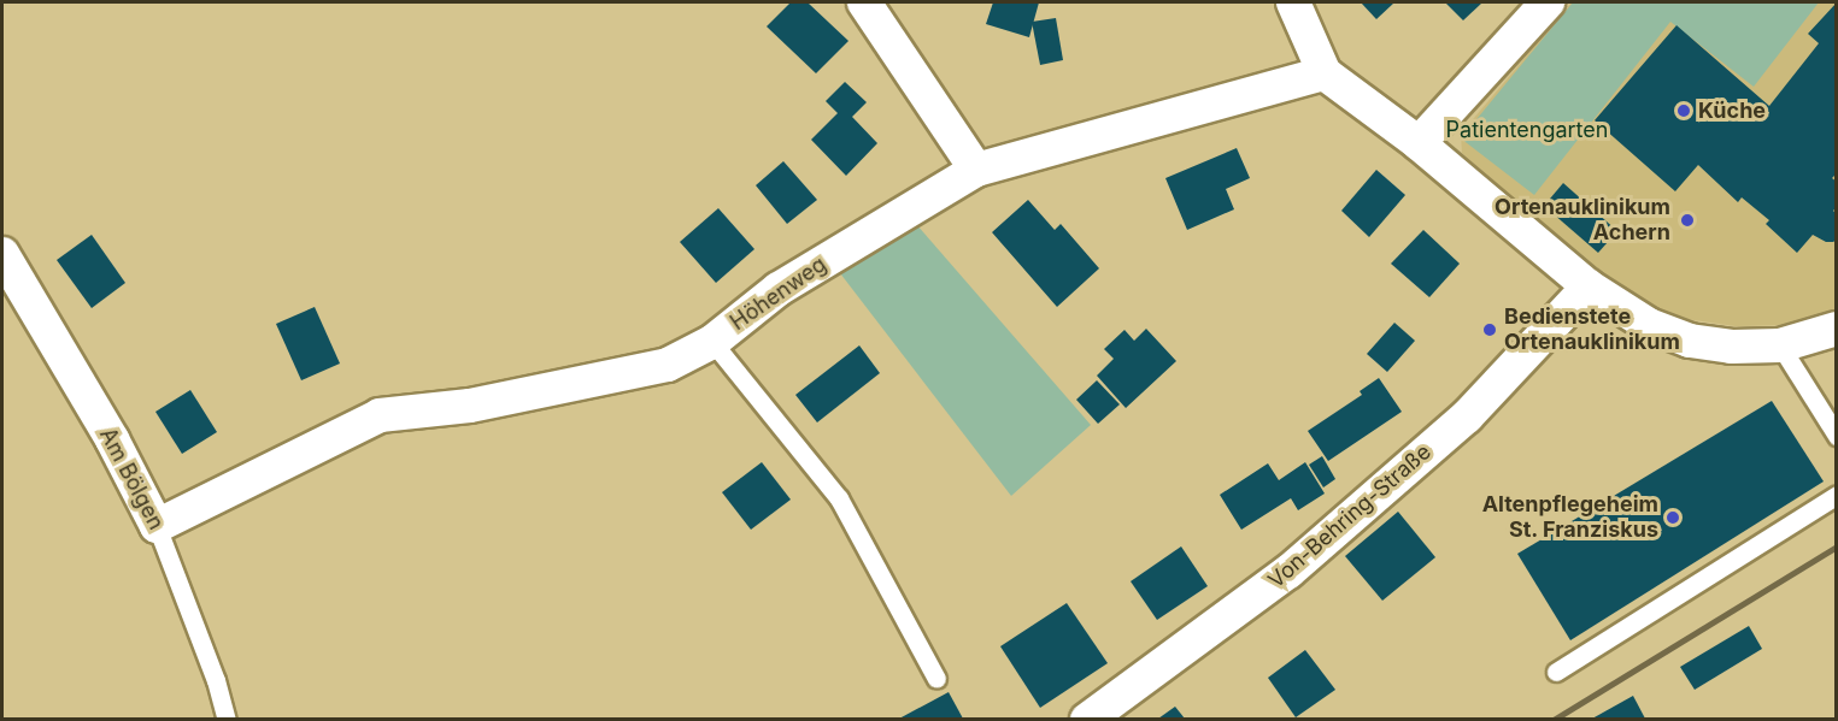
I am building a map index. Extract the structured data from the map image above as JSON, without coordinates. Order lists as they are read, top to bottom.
{
  "streets": {
    "street": ["Höhenweg", "Am Bölgen", "Von-Behring-Straße"]
  },
  "crossings": [
    ["Höhenweg", "Am Bölgen"]
  ],
  "parks": ["Patientengarten"],
  "places": [
    "Küche",
    "Ortenauklinikum Achern",
    "Bedienstete Ortenauklinikum",
    "Altenpflegeheim St. Franziskus"
  ]
}
